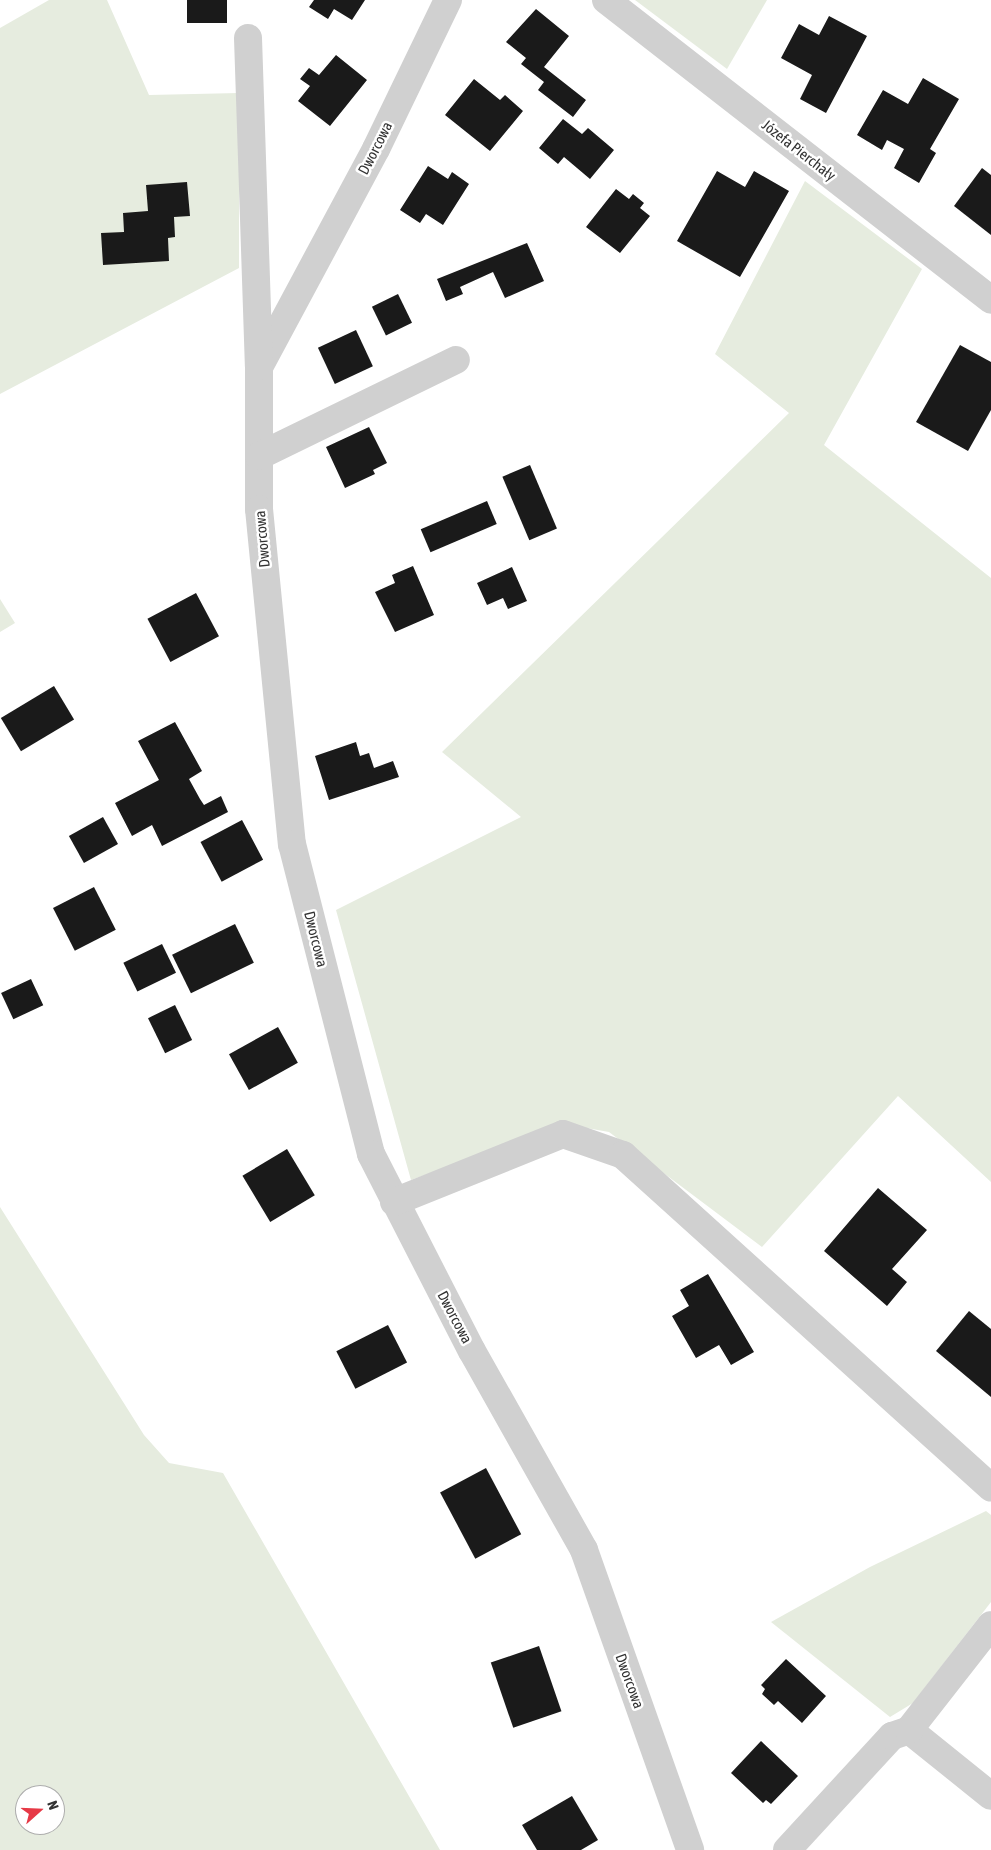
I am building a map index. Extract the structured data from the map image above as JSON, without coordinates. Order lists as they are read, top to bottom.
{
  "streets": {
    "street": ["Dworcowa", "Józefa Pierchały"]
  },
  "north": "right"
}
